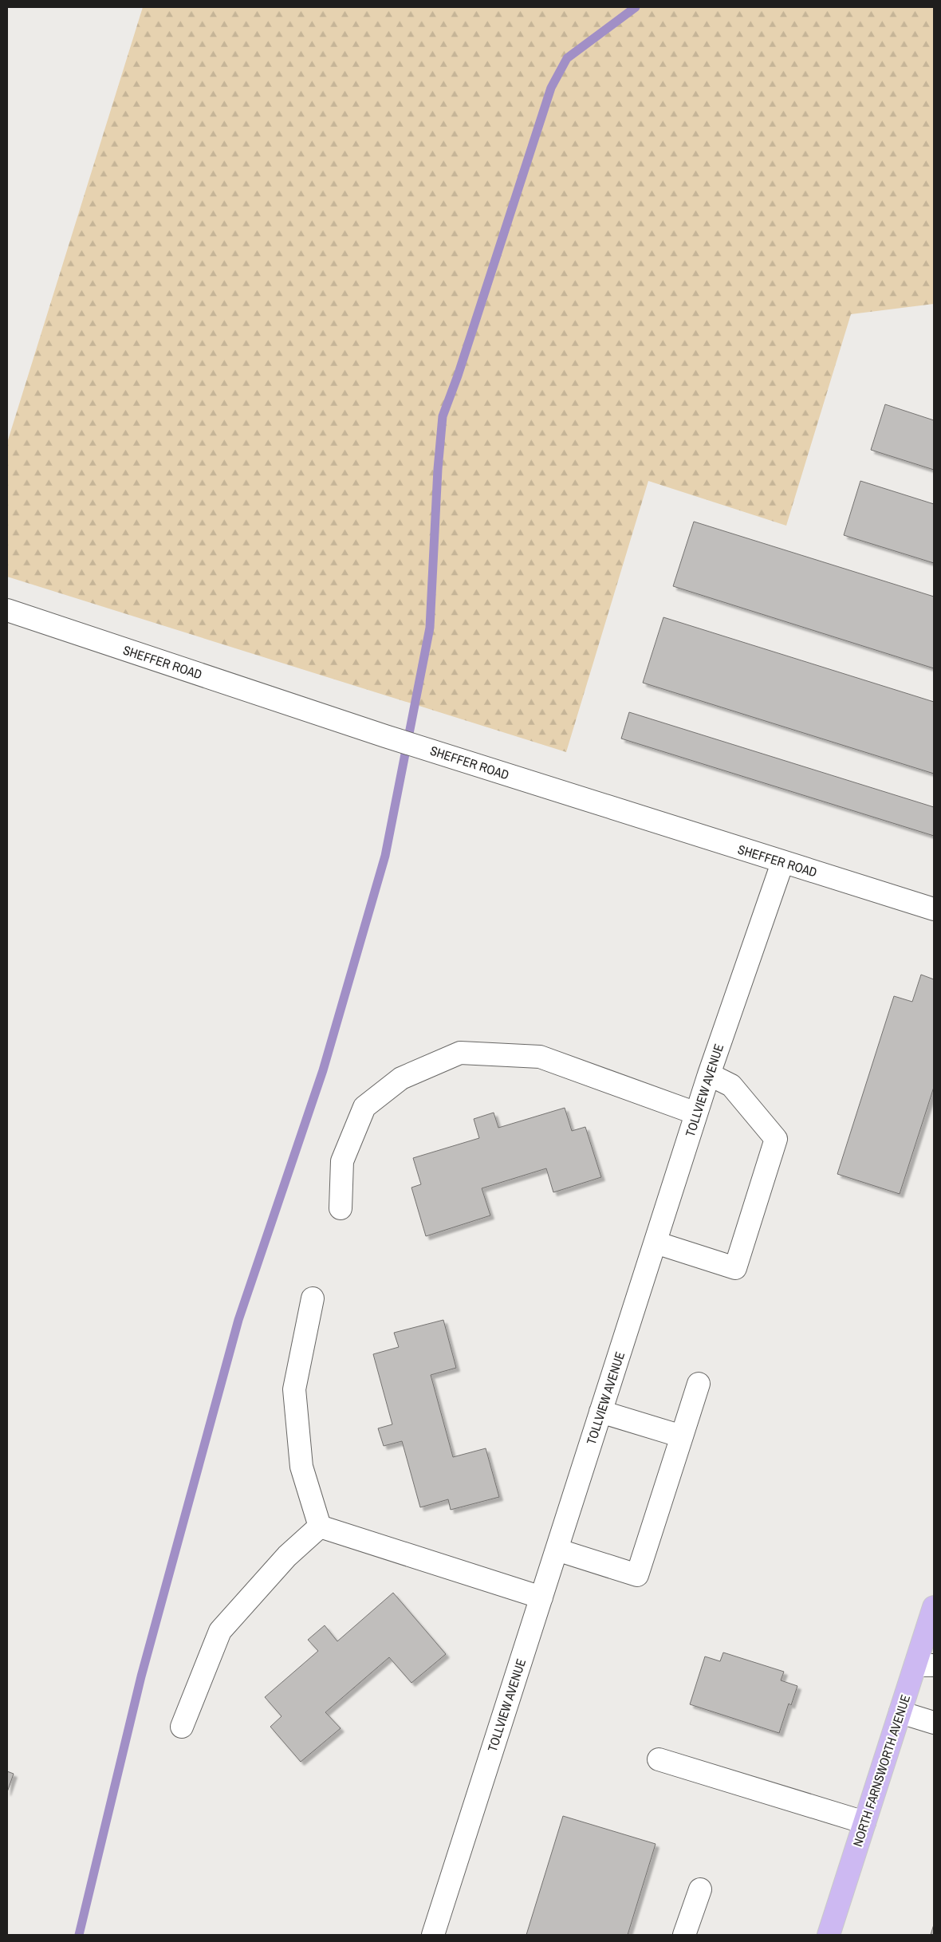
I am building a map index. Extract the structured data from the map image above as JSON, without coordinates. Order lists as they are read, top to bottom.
{
  "streets": {
    "main road": ["NORTH FARNSWORTH AVENUE"],
    "street": ["SHEFFER ROAD", "TOLLVIEW AVENUE"]
  },
  "crossings": [
    ["SHEFFER ROAD", "TOLLVIEW AVENUE"]
  ]
}
